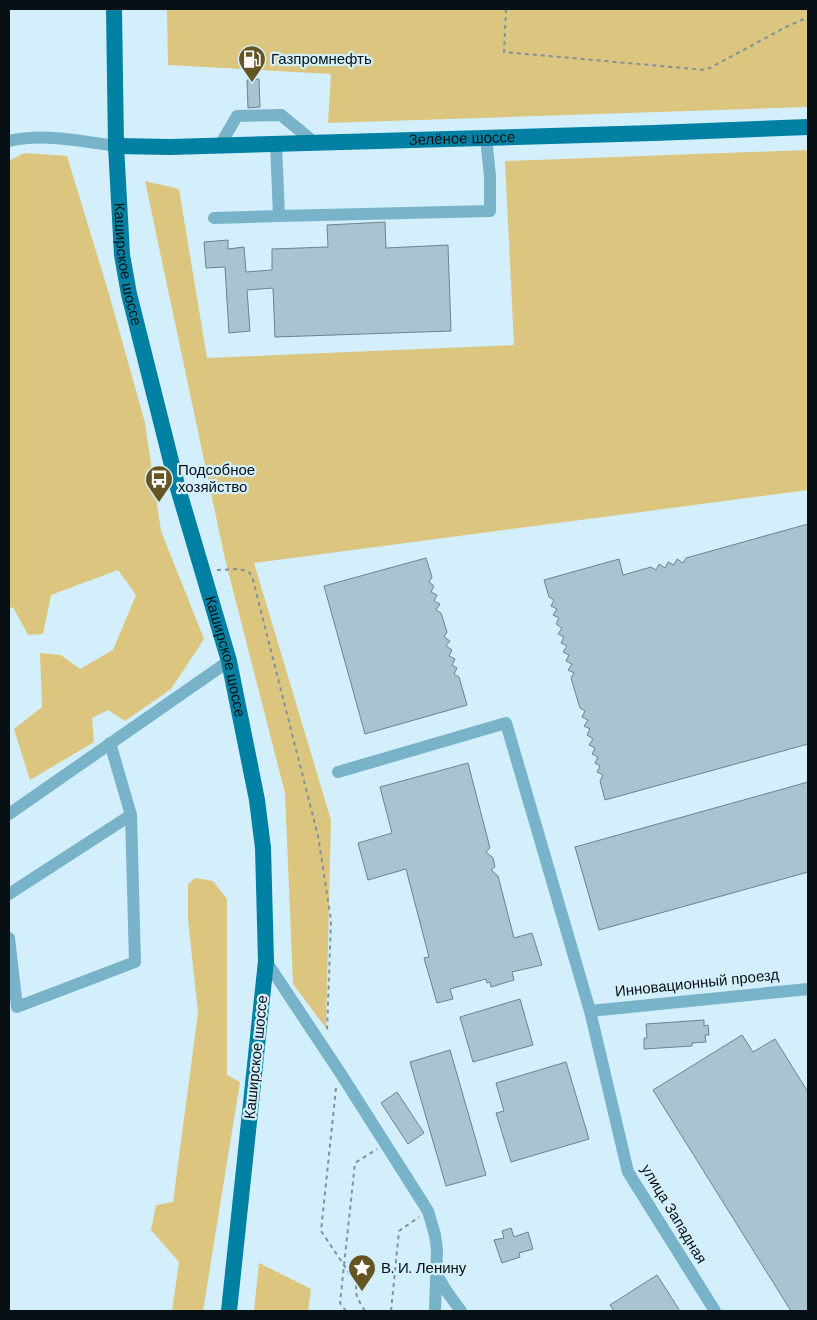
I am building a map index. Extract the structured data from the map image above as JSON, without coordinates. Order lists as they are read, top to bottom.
{
  "streets": {
    "main road": ["Зелёное шоссе", "Каширское шоссе"],
    "street": ["Инновационный проезд", "улица Западная"]
  },
  "crossings": [
    ["Зелёное шоссе", "Каширское шоссе"],
    ["Инновационный проезд", "улица Западная"]
  ],
  "places": {
    "fuel station": ["Газпромнефть"],
    "bus stop": ["Подсобное хозяйство"],
    "place": ["В. И. Ленину"]
  }
}
